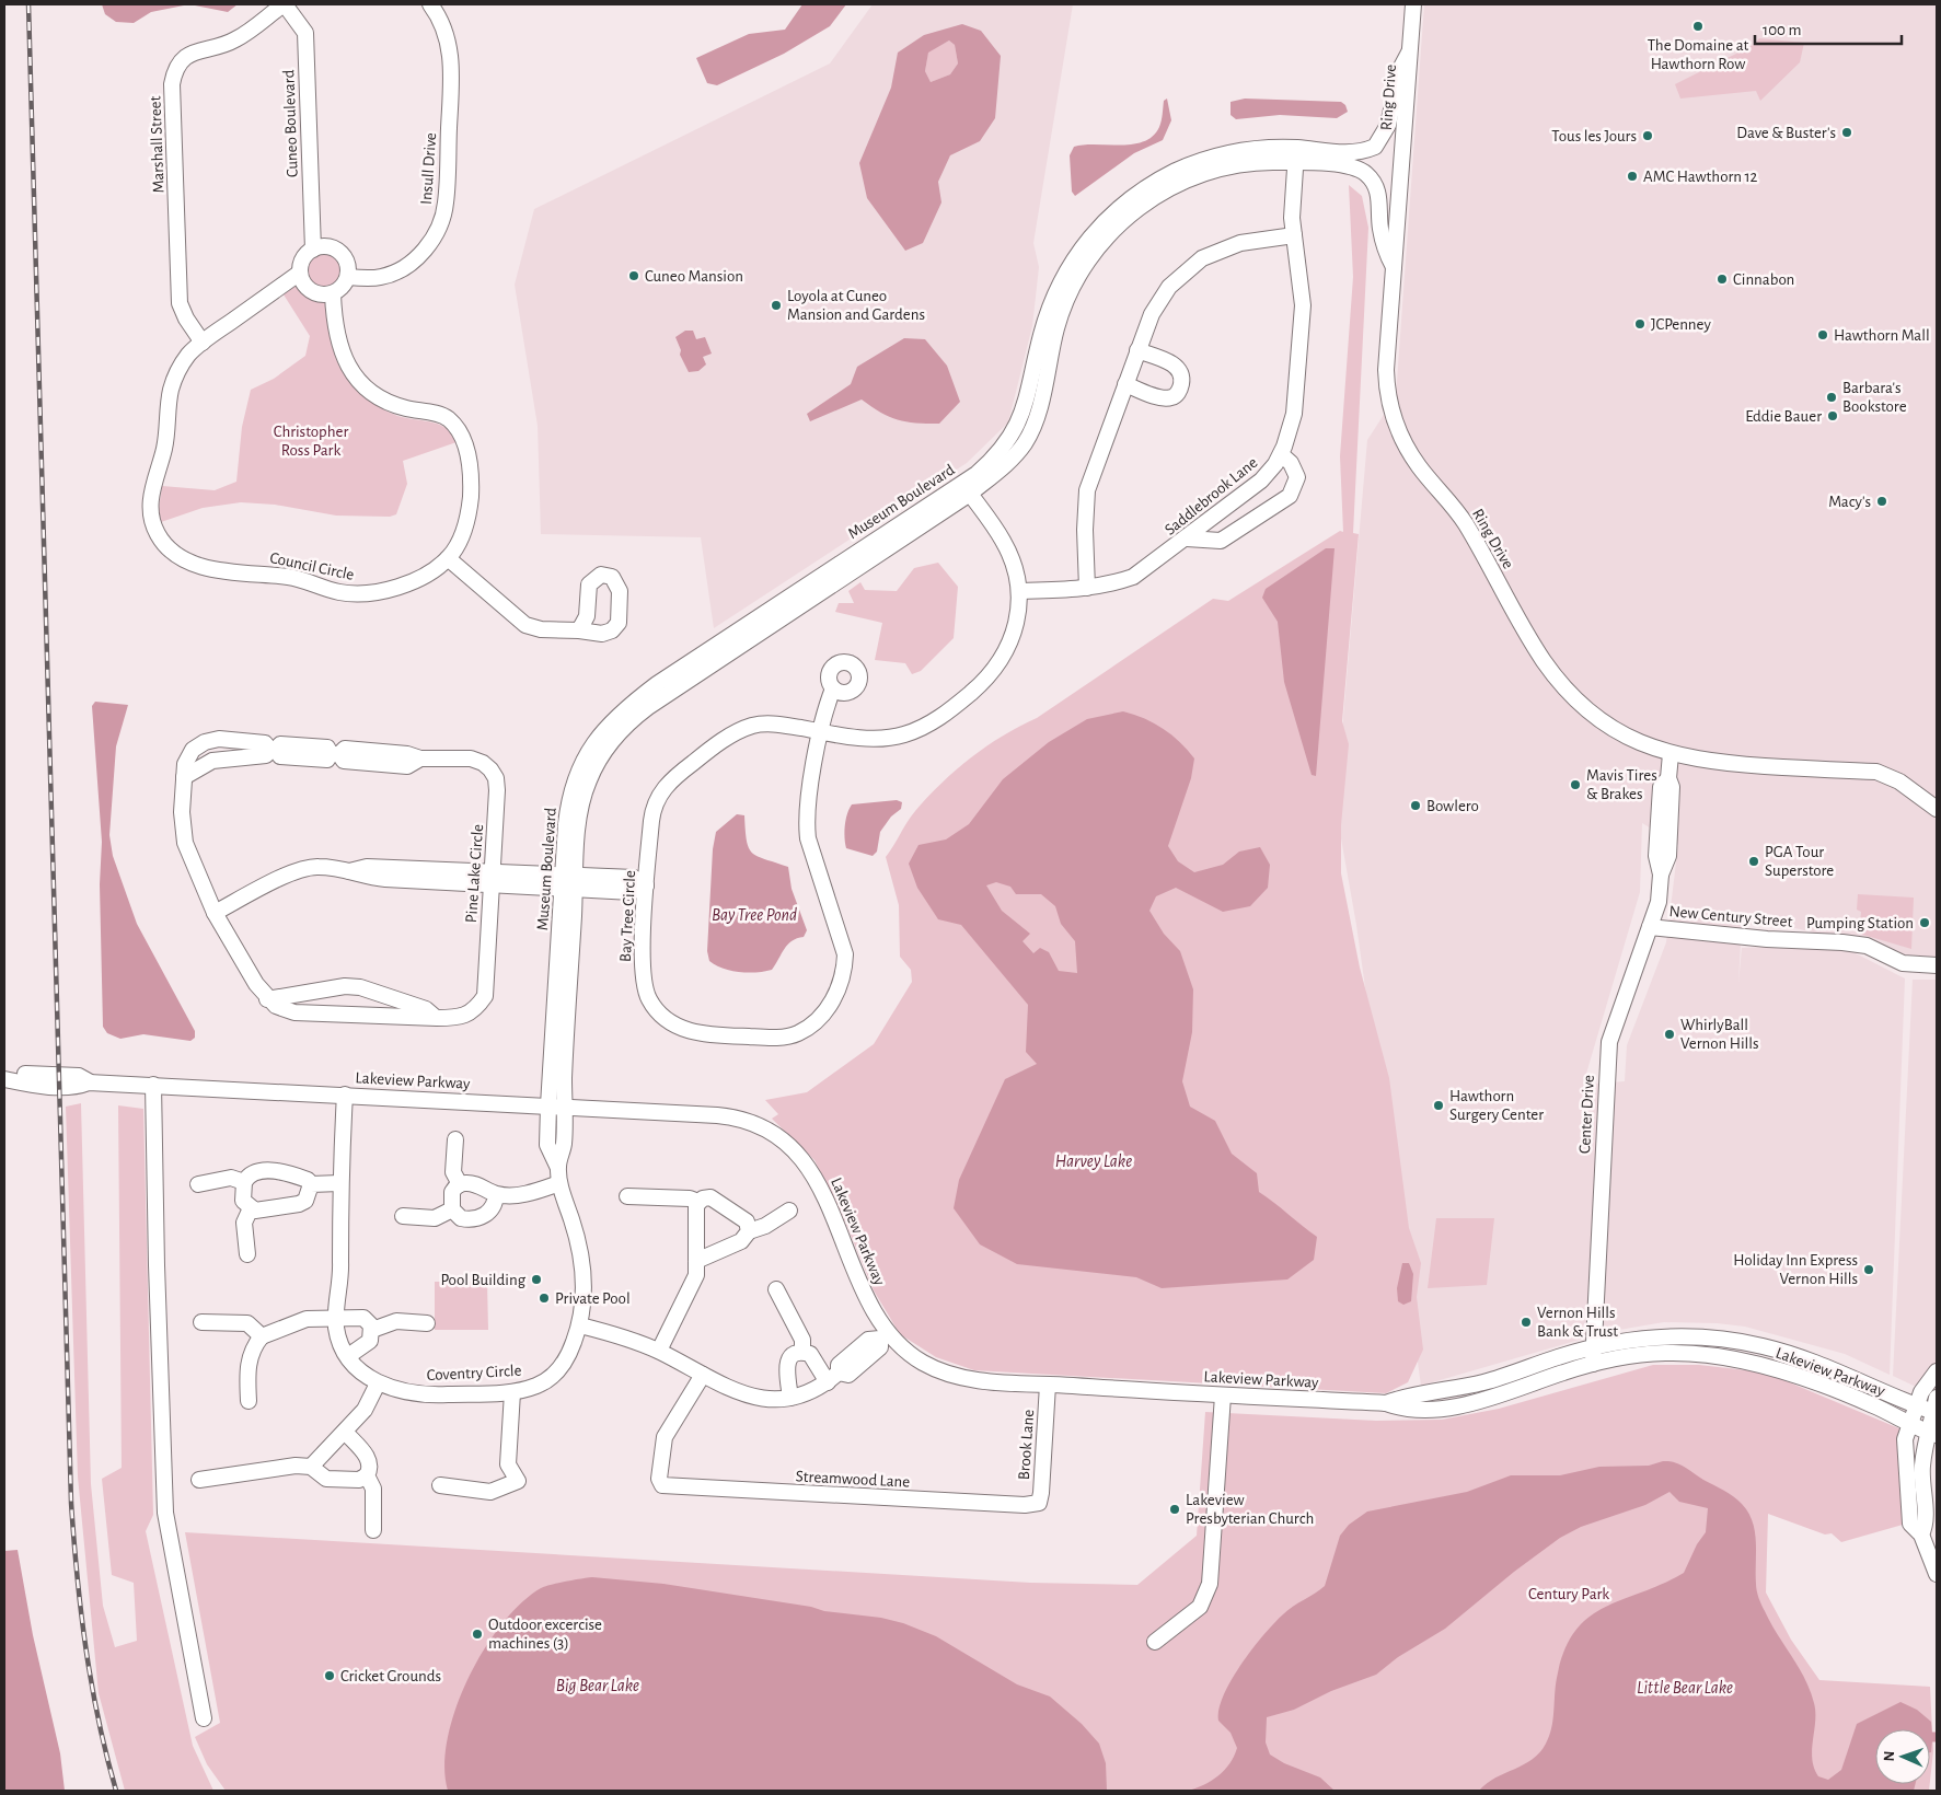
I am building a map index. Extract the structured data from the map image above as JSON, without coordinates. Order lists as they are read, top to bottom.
{
  "streets": {
    "street": [
      "Ring Drive",
      "Cuneo Boulevard",
      "Marshall Street",
      "Insull Drive",
      "Saddlebrook Lane",
      "Museum Boulevard",
      "Council Circle",
      "Pine Lake Circle",
      "Bay Tree Circle",
      "New Century Street",
      "Lakeview Parkway",
      "Center Drive",
      "Coventry Circle",
      "Brook Lane",
      "Streamwood Lane"
    ]
  },
  "crossings": [
    ["Ring Drive", "Museum Boulevard"],
    ["Ring Drive", "Center Drive"],
    ["Cuneo Boulevard", "Marshall Street"],
    ["Cuneo Boulevard", "Insull Drive"],
    ["Cuneo Boulevard", "Council Circle"],
    ["Marshall Street", "Council Circle"],
    ["Insull Drive", "Council Circle"],
    ["Saddlebrook Lane", "Museum Boulevard"],
    ["Saddlebrook Lane", "Bay Tree Circle"],
    ["Museum Boulevard", "Bay Tree Circle"],
    ["Museum Boulevard", "Lakeview Parkway"],
    ["Museum Boulevard", "Coventry Circle"],
    ["New Century Street", "Center Drive"],
    ["Lakeview Parkway", "Center Drive"],
    ["Lakeview Parkway", "Coventry Circle"],
    ["Lakeview Parkway", "Brook Lane"],
    ["Brook Lane", "Streamwood Lane"]
  ],
  "water": [
    "Bay Tree Pond",
    "Harvey Lake",
    "Big Bear Lake",
    "Little Bear Lake"
  ],
  "parks": ["Christopher Ross Park", "Century Park"],
  "places": [
    "The Domaine at Hawthorn Row",
    "Dave & Buster's",
    "Tous les Jours",
    "AMC Hawthorn 12",
    "Cuneo Mansion",
    "Cinnabon",
    "Loyola at Cuneo Mansion and Gardens",
    "JCPenney",
    "Hawthorn Mall",
    "Barbara's Bookstore",
    "Eddie Bauer",
    "Macy's",
    "Mavis Tires & Brakes",
    "Bowlero",
    "PGA Tour Superstore",
    "Pumping Station",
    "WhirlyBall Vernon Hills",
    "Hawthorn Surgery Center",
    "Holiday Inn Express Vernon Hills",
    "Pool Building",
    "Private Pool",
    "Vernon Hills Bank & Trust",
    "Lakeview Presbyterian Church",
    "Outdoor excercise machines (3)",
    "Cricket Grounds"
  ],
  "scale_bar": "100 m",
  "north": "left"
}
